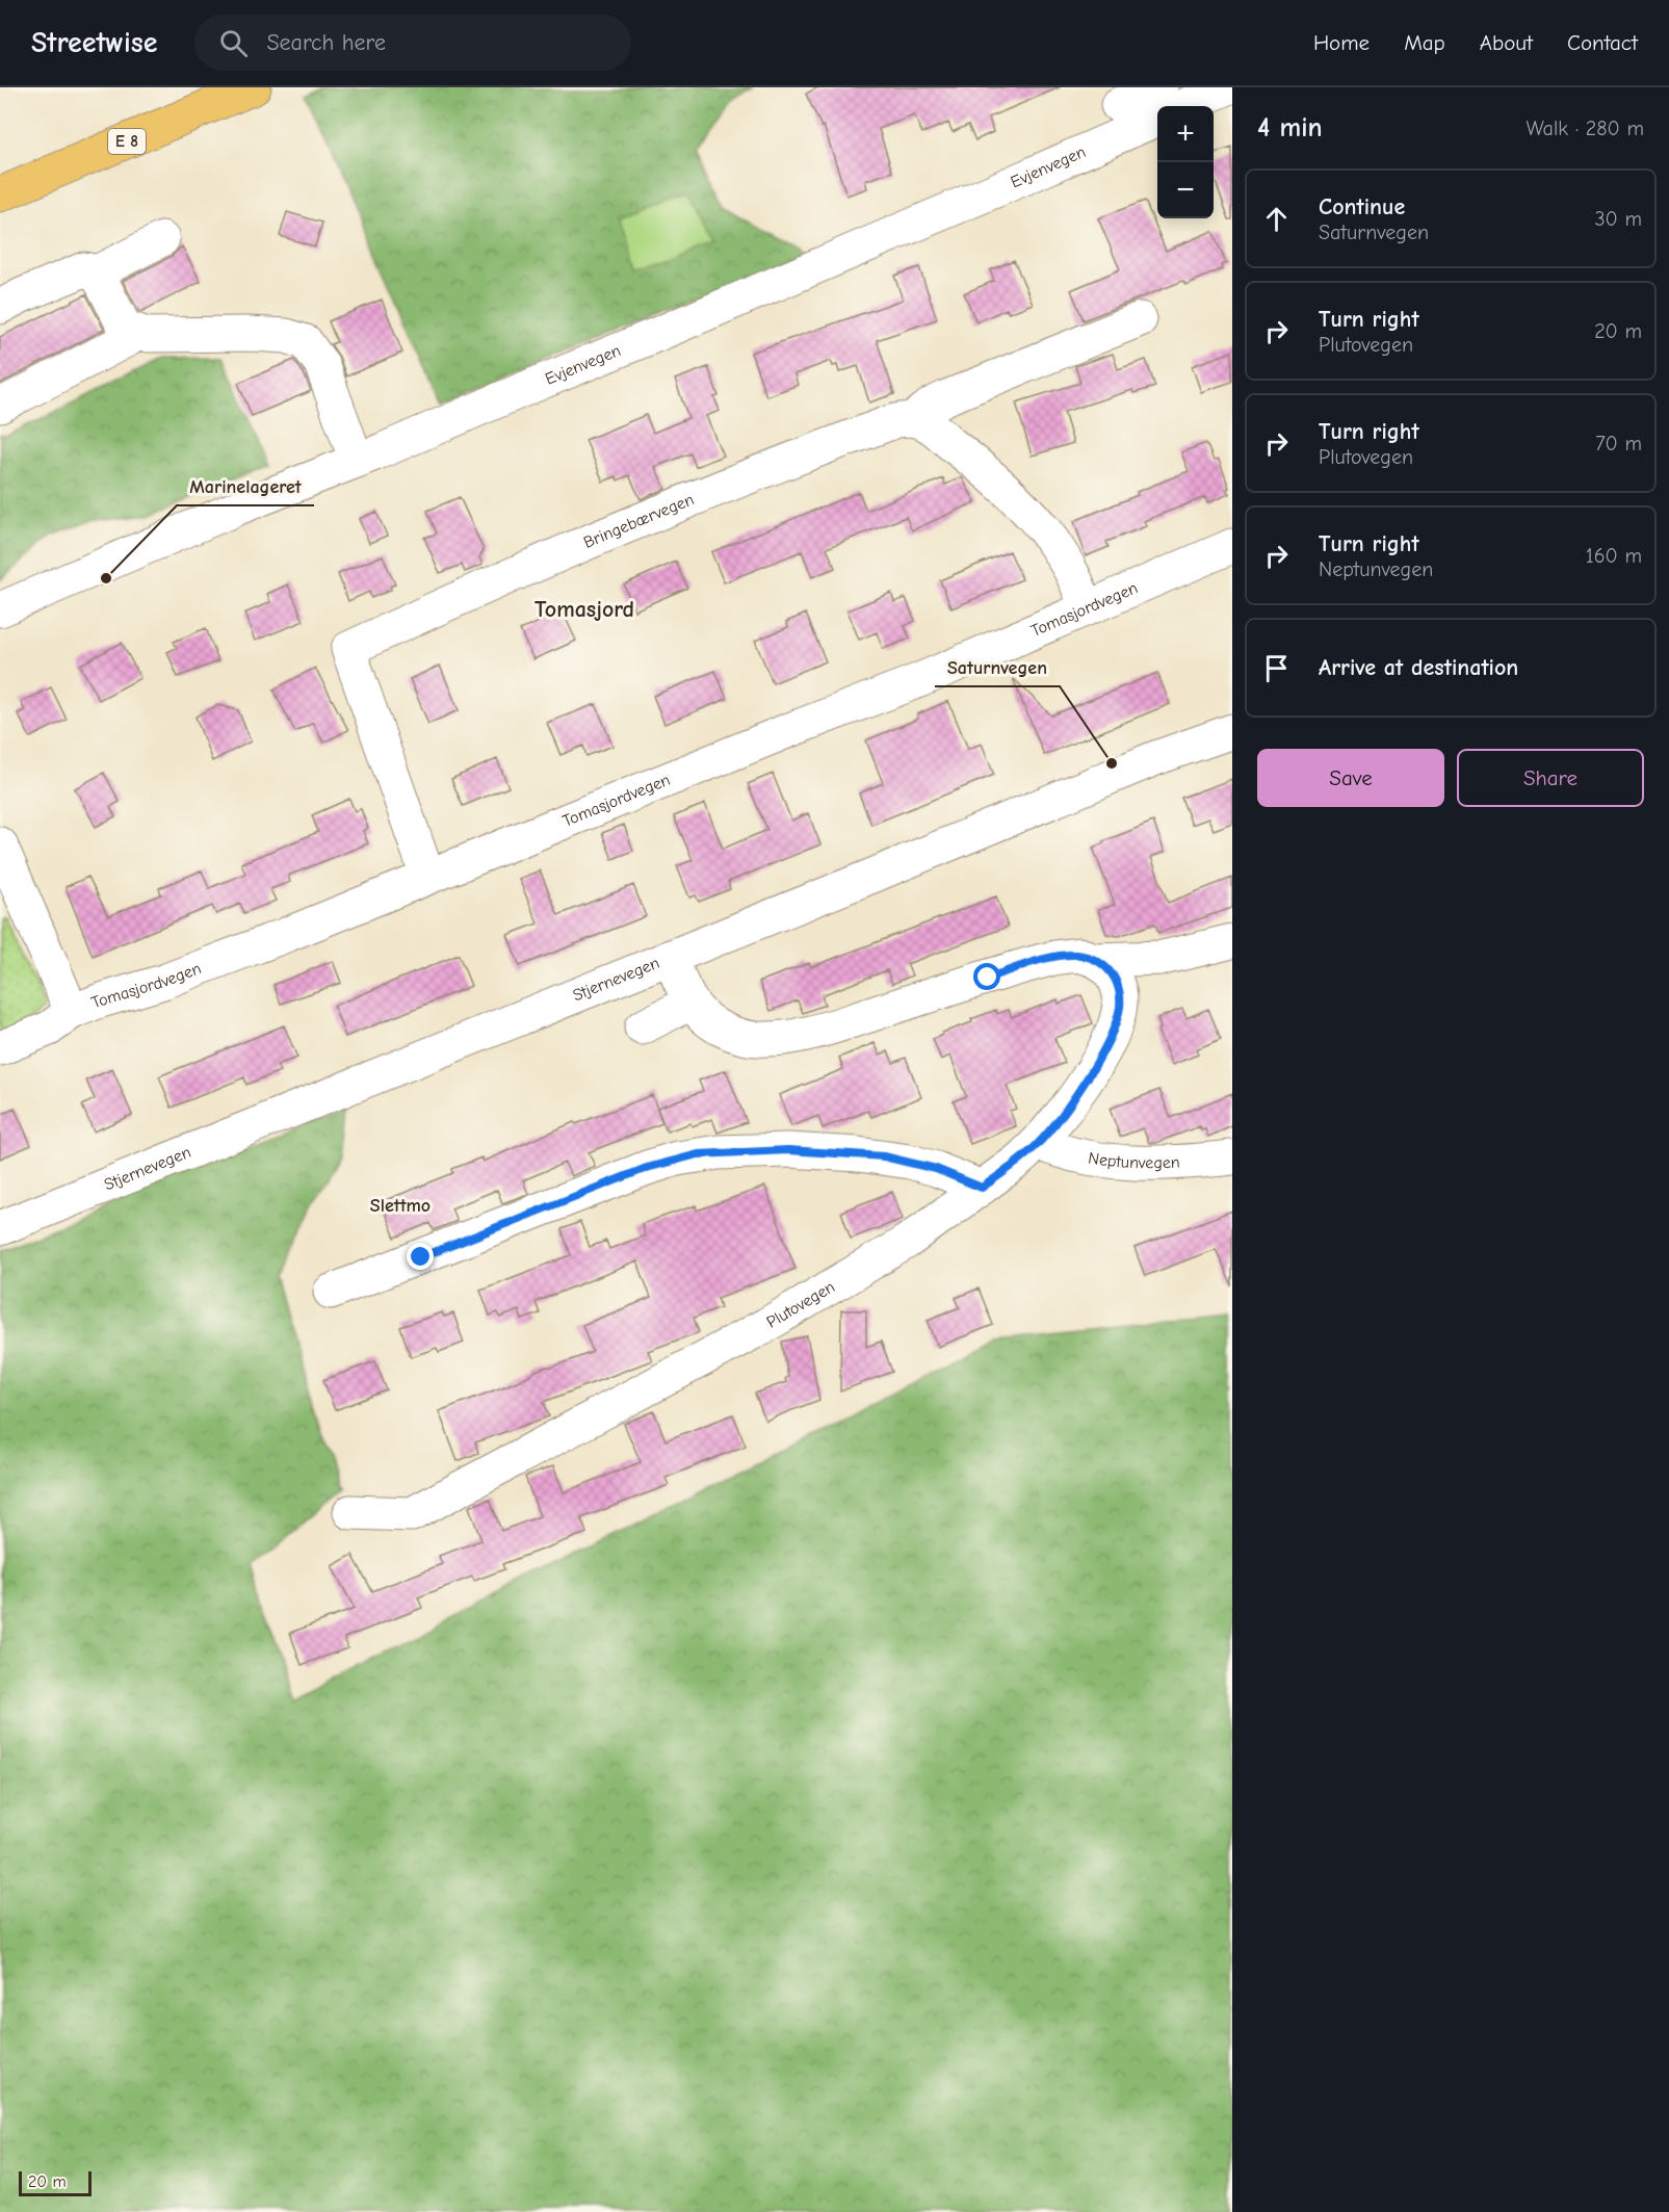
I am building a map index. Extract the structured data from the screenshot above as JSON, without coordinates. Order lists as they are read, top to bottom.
{
  "streets": {
    "highway": ["E 8"],
    "street": [
      "Evjenvegen",
      "Bringebærvegen",
      "Tomasjordvegen",
      "Stjernevegen",
      "Neptunvegen",
      "Plutovegen"
    ]
  },
  "crossings": [
    ["Bringebærvegen", "Tomasjordvegen"],
    ["Neptunvegen", "Plutovegen"]
  ],
  "districts": ["Tomasjord", "Slettmo"],
  "places": ["Marinelageret", "Saturnvegen"],
  "scale_bar": "20 m",
  "page": {
    "header": "Streetwise",
    "search": "Search here",
    "nav": [
      "Home",
      "Map",
      "About",
      "Contact"
    ],
    "heading": ["4 min", "Walk · 280 m"],
    "map_buttons": ["+", "−"],
    "list": [
      ["Continue", "Saturnvegen", "30 m"],
      ["Turn right", "Plutovegen", "20 m"],
      ["Turn right", "Plutovegen", "70 m"],
      ["Turn right", "Neptunvegen", "160 m"],
      "Arrive at destination"
    ],
    "buttons": ["Save", "Share"],
    "scale": "20 m"
  }
}
